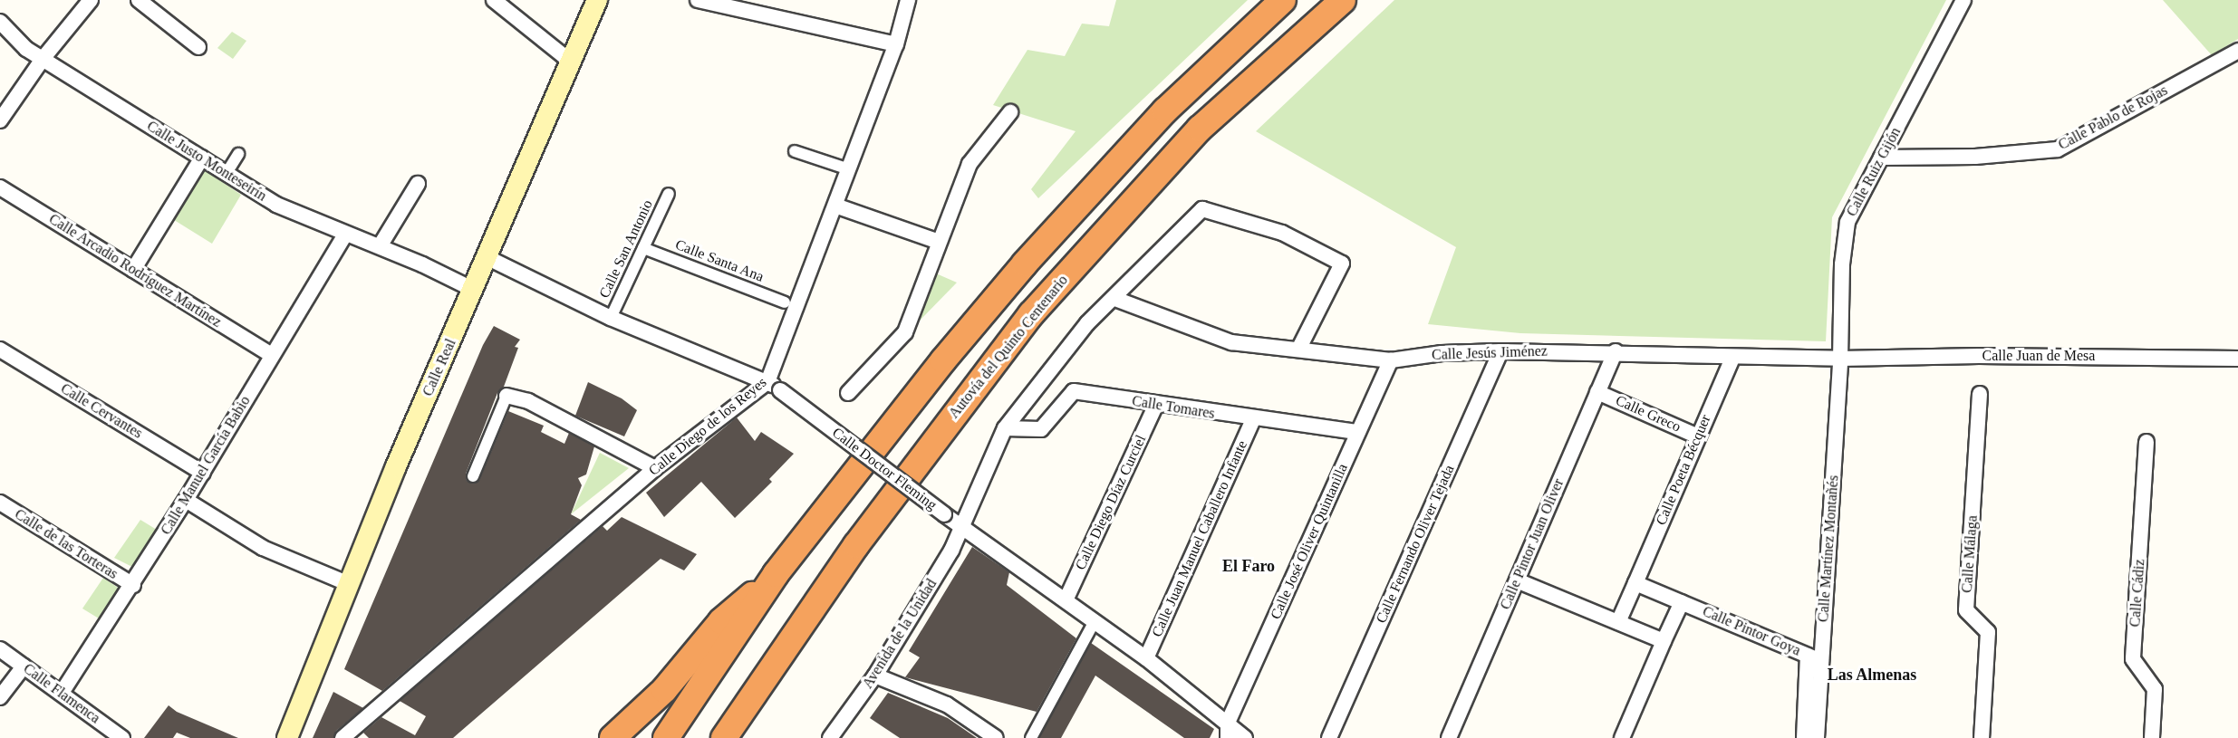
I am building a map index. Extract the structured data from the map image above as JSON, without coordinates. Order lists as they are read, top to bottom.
{
  "streets": {
    "highway": ["Autovía del Quinto Centenario"],
    "main road": ["Calle Real"],
    "street": [
      "Calle Pablo de Rojas",
      "Calle Justo Monteseirín",
      "Calle Ruiz Gijón",
      "Calle San Antonio",
      "Calle Santa Ana",
      "Calle Arcadio Rodríguez Martínez",
      "Calle Jesús Jiménez",
      "Calle Juan de Mesa",
      "Calle Tomares",
      "Calle Cervantes",
      "Calle Greco",
      "Calle Diego de los Reyes",
      "Calle Manuel García Babio",
      "Calle Doctor Fleming",
      "Calle Poeta Bécquer",
      "Calle Diego Díaz Curciel",
      "Calle Juan Manuel Caballero Infante",
      "Calle José Oliver Quintanilla",
      "Calle de las Torteras",
      "Calle Fernando Oliver Tejada",
      "Calle Pintor Juan Oliver",
      "Calle Martínez Montañés",
      "Calle Málaga",
      "Calle Cádiz",
      "Calle Pintor Goya",
      "Avenida de la Unidad",
      "Calle Flamenca"
    ]
  },
  "crossings": [
    ["Calle Pablo de Rojas", "Calle Ruiz Gijón"],
    ["Calle Justo Monteseirín", "Calle Real"],
    ["Calle Justo Monteseirín", "Calle Manuel García Babio"],
    ["Calle Ruiz Gijón", "Calle Jesús Jiménez"],
    ["Calle Ruiz Gijón", "Calle Juan de Mesa"],
    ["Calle Ruiz Gijón", "Calle Martínez Montañés"],
    ["Calle San Antonio", "Calle Santa Ana"],
    ["Calle San Antonio", "Calle Doctor Fleming"],
    ["Calle Arcadio Rodríguez Martínez", "Calle Manuel García Babio"],
    ["Calle Jesús Jiménez", "Calle Juan de Mesa"],
    ["Calle Jesús Jiménez", "Calle Poeta Bécquer"],
    ["Calle Jesús Jiménez", "Calle José Oliver Quintanilla"],
    ["Calle Jesús Jiménez", "Calle Fernando Oliver Tejada"],
    ["Calle Jesús Jiménez", "Calle Pintor Juan Oliver"],
    ["Calle Jesús Jiménez", "Calle Martínez Montañés"],
    ["Calle Jesús Jiménez", "Avenida de la Unidad"],
    ["Calle Juan de Mesa", "Calle Martínez Montañés"],
    ["Calle Real", "Calle Doctor Fleming"],
    ["Calle Tomares", "Calle Diego Díaz Curciel"],
    ["Calle Tomares", "Calle Juan Manuel Caballero Infante"],
    ["Calle Tomares", "Calle José Oliver Quintanilla"],
    ["Calle Tomares", "Avenida de la Unidad"],
    ["Calle Cervantes", "Calle Manuel García Babio"],
    ["Calle Greco", "Calle Poeta Bécquer"],
    ["Calle Greco", "Calle Pintor Juan Oliver"],
    ["Calle Diego de los Reyes", "Calle Doctor Fleming"],
    ["Calle Manuel García Babio", "Calle de las Torteras"],
    ["Calle Manuel García Babio", "Calle Flamenca"],
    ["Calle Doctor Fleming", "Calle Diego Díaz Curciel"],
    ["Calle Doctor Fleming", "Calle Juan Manuel Caballero Infante"],
    ["Calle Doctor Fleming", "Calle José Oliver Quintanilla"],
    ["Calle Doctor Fleming", "Avenida de la Unidad"],
    ["Calle Poeta Bécquer", "Calle Pintor Goya"],
    ["Calle Martínez Montañés", "Calle Pintor Goya"]
  ],
  "districts": ["El Faro", "Las Almenas"]
}
